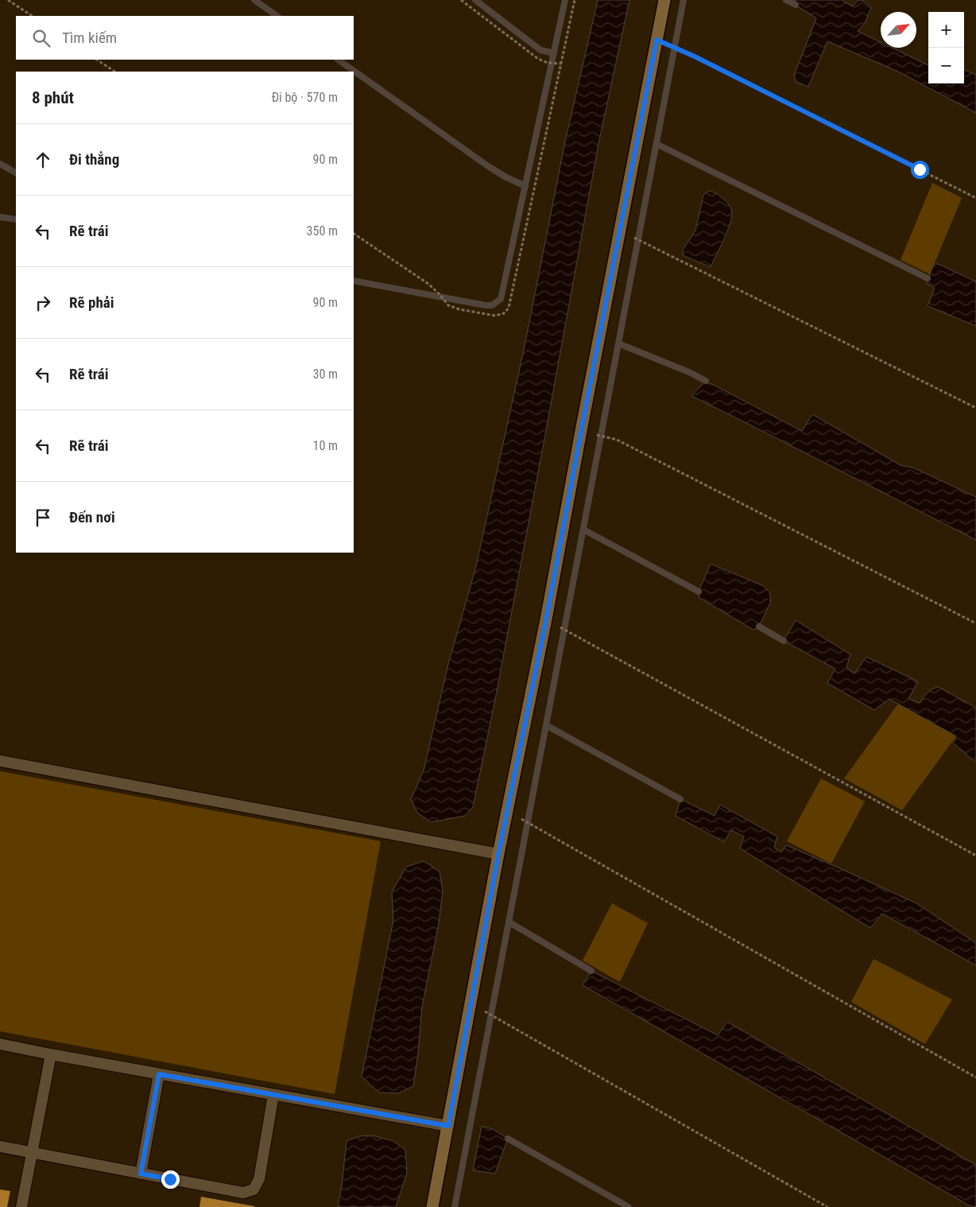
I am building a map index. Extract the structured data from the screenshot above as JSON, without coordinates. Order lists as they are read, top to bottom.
{
  "north": "top right",
  "page": {
    "map_buttons": ["+", "−"],
    "search": "Tìm kiếm",
    "heading": ["8 phút", "Đi bộ · 570 m"],
    "list": [
      ["Đi thẳng", "90 m"],
      ["Rẽ trái", "350 m"],
      ["Rẽ phải", "90 m"],
      ["Rẽ trái", "30 m"],
      ["Rẽ trái", "10 m"],
      "Đến nơi"
    ]
  }
}
